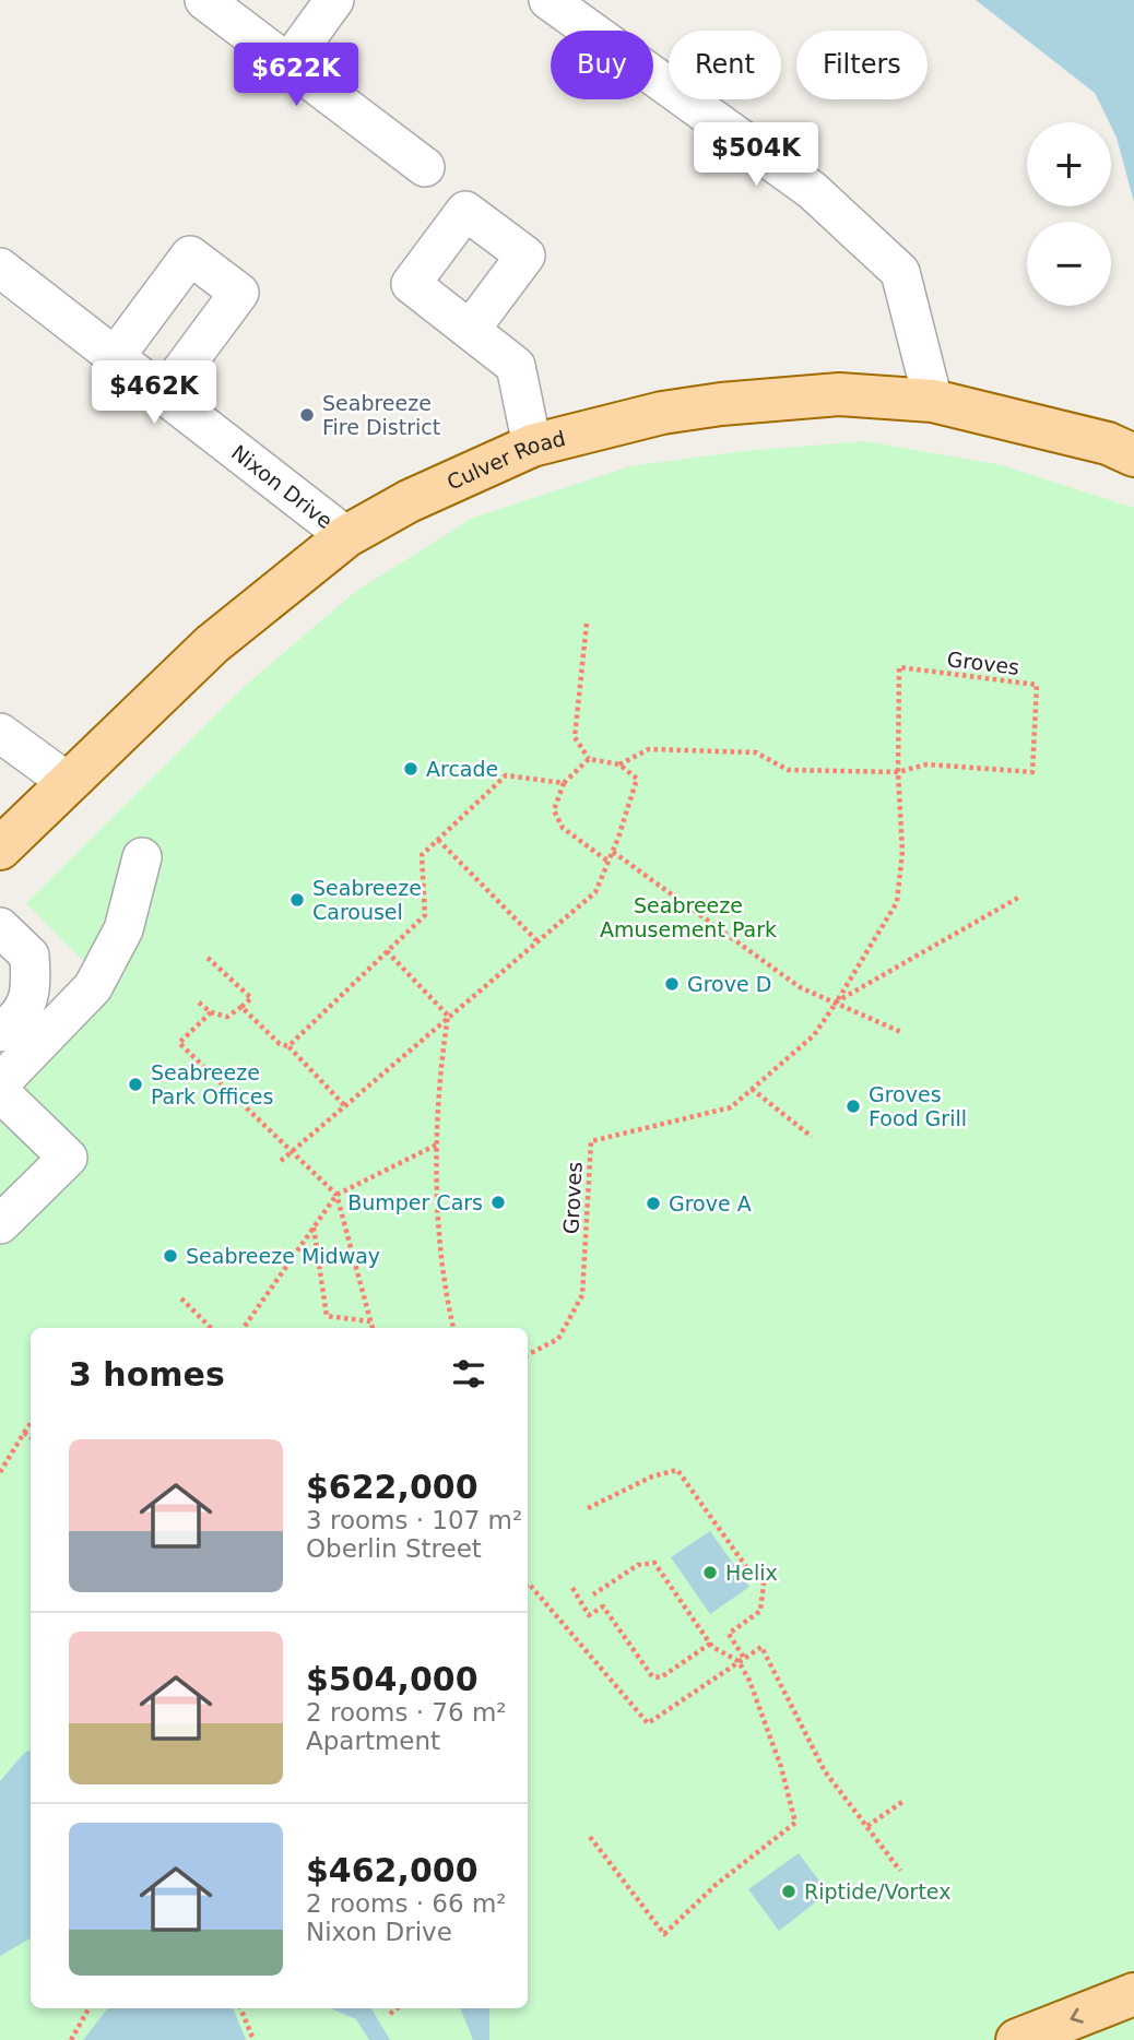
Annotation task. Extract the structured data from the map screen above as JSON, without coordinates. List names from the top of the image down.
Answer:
{
  "streets": {
    "main road": ["Culver Road"],
    "street": ["Nixon Drive"],
    "path": ["Groves"]
  },
  "crossings": [
    ["Culver Road", "Nixon Drive"]
  ],
  "parks": ["Seabreeze Amusement Park"],
  "places": [
    "Seabreeze Fire District",
    "Arcade",
    "Seabreeze Carousel",
    "Grove D",
    "Seabreeze Park Offices",
    "Groves Food Grill",
    "Bumper Cars",
    "Grove A",
    "Seabreeze Midway",
    "Helix",
    "Riptide/Vortex"
  ],
  "page": {
    "chip": ["Buy", "Rent", "Filters"],
    "price": ["$622K", "$504K", "$462K"],
    "map_buttons": ["+", "−"],
    "heading": "3 homes",
    "list": [
      {
        "name": "$622,000",
        "note": "3 rooms · 107 m² · Oberlin Street"
      },
      {
        "name": "$504,000",
        "note": "2 rooms · 76 m² · Apartment"
      },
      {
        "name": "$462,000",
        "note": "2 rooms · 66 m² · Nixon Drive"
      }
    ]
  }
}
